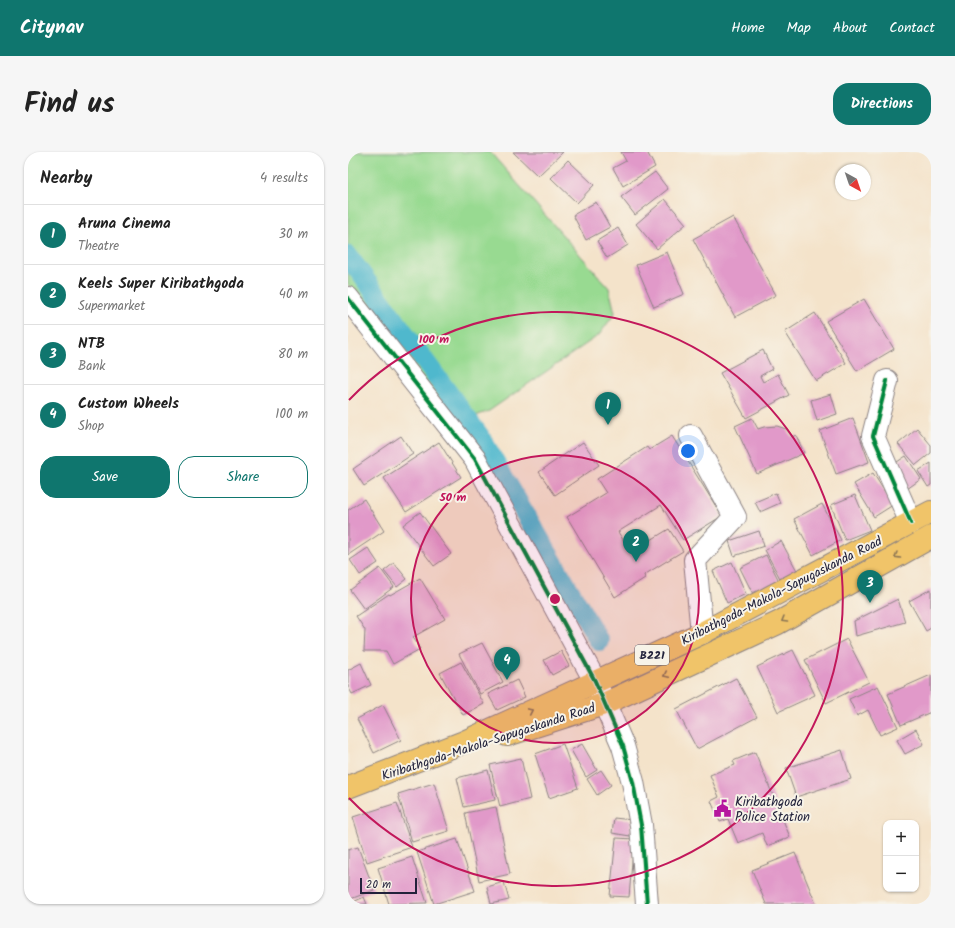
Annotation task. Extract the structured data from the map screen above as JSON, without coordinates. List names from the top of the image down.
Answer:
{
  "streets": {
    "main road": ["Kiribathgoda-Makola-Sapugaskanda Road", "B221"]
  },
  "places": {
    "public building": ["Kiribathgoda Police Station"]
  },
  "scale_bar": "20 m",
  "north": "bottom right",
  "page": {
    "header": "Citynav",
    "nav": [
      "Home",
      "Map",
      "About",
      "Contact"
    ],
    "title": "Find us",
    "buttons": [
      "Directions",
      ["Save", "Share"]
    ],
    "heading": ["Nearby", "4 results"],
    "list": [
      {
        "mark": "1",
        "name": "Aruna Cinema",
        "note": "Theatre",
        "value": "30 m"
      },
      {
        "mark": "2",
        "name": "Keels Super Kiribathgoda",
        "note": "Supermarket",
        "value": "40 m"
      },
      {
        "mark": "3",
        "name": "NTB",
        "note": "Bank",
        "value": "80 m"
      },
      {
        "mark": "4",
        "name": "Custom Wheels",
        "note": "Shop",
        "value": "100 m"
      }
    ],
    "pins": [
      "1",
      "2",
      "3",
      "4"
    ],
    "map_buttons": ["+", "−"],
    "scale": "20 m"
  },
  "rings": ["100 m", "50 m"]
}
